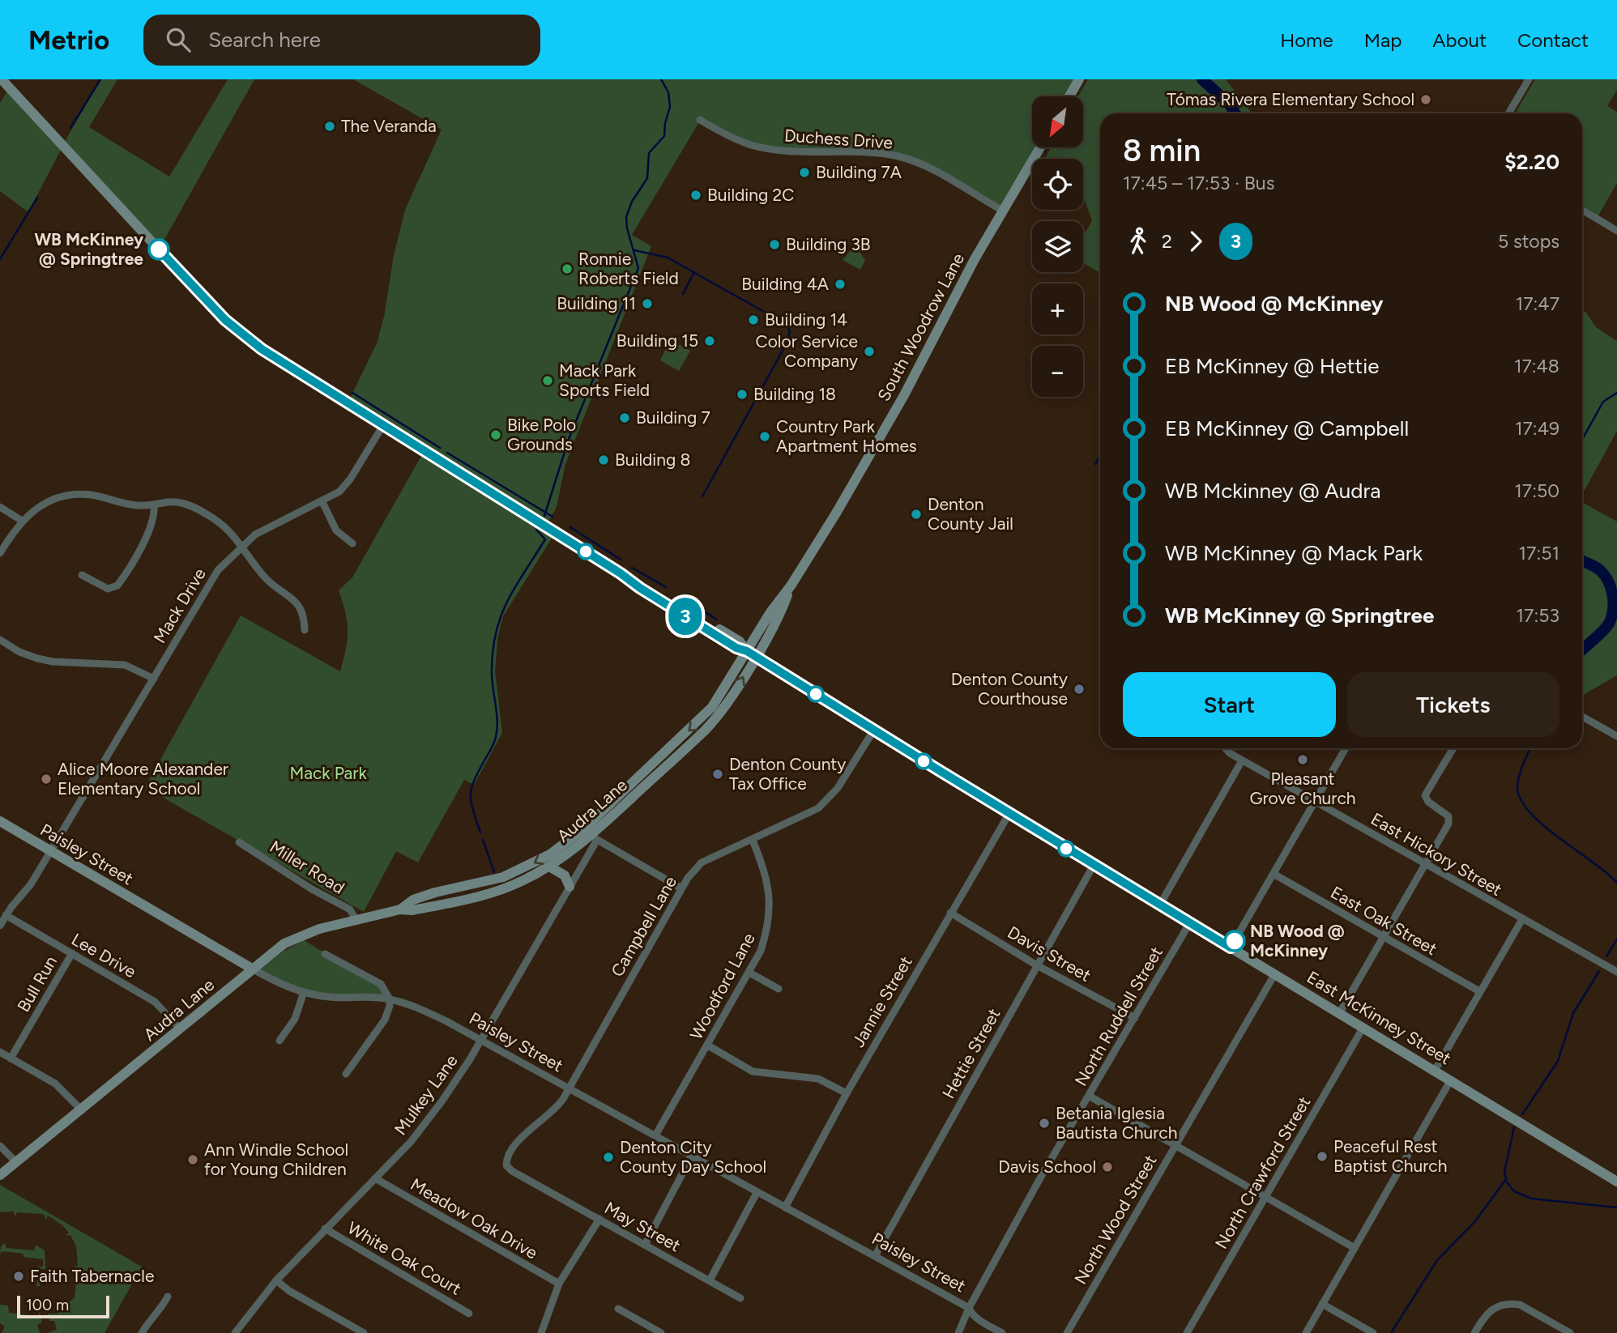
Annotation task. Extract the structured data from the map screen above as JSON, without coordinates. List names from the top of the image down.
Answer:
{
  "streets": {
    "main road": [
      "South Woodrow Lane",
      "Audra Lane",
      "Paisley Street",
      "East McKinney Street"
    ],
    "street": [
      "Duchess Drive",
      "Mack Drive",
      "East Hickory Street",
      "Miller Road",
      "East Oak Street",
      "Campbell Lane",
      "Davis Street",
      "Lee Drive",
      "Bull Run",
      "Woodford Lane",
      "Jannie Street",
      "North Ruddell Street",
      "Hettie Street",
      "Mulkey Lane",
      "North Crawford Street",
      "Meadow Oak Drive",
      "North Wood Street",
      "May Street",
      "White Oak Court"
    ]
  },
  "crossings": [
    ["Duchess Drive", "South Woodrow Lane"],
    ["South Woodrow Lane", "Audra Lane"],
    ["Mack Drive", "Paisley Street"],
    ["Mack Drive", "Lee Drive"],
    ["Mack Drive", "East McKinney Street"],
    ["Audra Lane", "Paisley Street"],
    ["Audra Lane", "Miller Road"],
    ["Audra Lane", "Lee Drive"],
    ["Audra Lane", "East McKinney Street"],
    ["Audra Lane", "Mulkey Lane"],
    ["Paisley Street", "Campbell Lane"],
    ["Paisley Street", "Woodford Lane"],
    ["Paisley Street", "Jannie Street"],
    ["Paisley Street", "North Ruddell Street"],
    ["Paisley Street", "Hettie Street"],
    ["Paisley Street", "Mulkey Lane"],
    ["Campbell Lane", "Woodford Lane"],
    ["Campbell Lane", "East McKinney Street"],
    ["Campbell Lane", "May Street"],
    ["Davis Street", "Jannie Street"],
    ["Davis Street", "North Ruddell Street"],
    ["Davis Street", "Hettie Street"],
    ["Lee Drive", "Bull Run"],
    ["Jannie Street", "East McKinney Street"],
    ["North Ruddell Street", "East McKinney Street"],
    ["East McKinney Street", "Hettie Street"],
    ["East McKinney Street", "North Crawford Street"],
    ["East McKinney Street", "North Wood Street"],
    ["Mulkey Lane", "Meadow Oak Drive"],
    ["Mulkey Lane", "White Oak Court"]
  ],
  "parks": ["Mack Park"],
  "places": [
    "Tómas Rivera Elementary School",
    "The Veranda",
    "Building 7A",
    "Building 2C",
    "Building 3B",
    "WB McKinney @ Springtree",
    "Ronnie Roberts Field",
    "Building 4A",
    "Building 11",
    "Building 14",
    "Building 15",
    "Color Service Company",
    "Mack Park Sports Field",
    "Building 18",
    "Building 7",
    "Bike Polo Grounds",
    "Country Park Apartment Homes",
    "Building 8",
    "Denton County Jail",
    "Denton County Courthouse",
    "Pleasant Grove Church",
    "Denton County Tax Office",
    "Alice Moore Alexander Elementary School",
    "NB Wood @ McKinney",
    "Betania Iglesia Bautista Church",
    "Peaceful Rest Baptist Church",
    "Denton City County Day School",
    "Ann Windle School for Young Children",
    "Davis School",
    "Faith Tabernacle"
  ],
  "lines": ["bus line 3"],
  "scale_bar": "100 m",
  "north": "bottom left",
  "page": {
    "header": "Metrio",
    "search": "Search here",
    "nav": [
      "Home",
      "Map",
      "About",
      "Contact"
    ],
    "on_map": "3",
    "map_buttons": ["+", "−"],
    "heading": ["8 min", "17:45 – 17:53 · Bus", "$2.20"],
    "legs": ["2", "3", "5 stops"],
    "list": [
      {
        "name": "NB Wood @ McKinney",
        "value": "17:47"
      },
      {
        "name": "EB McKinney @ Hettie",
        "value": "17:48"
      },
      {
        "name": "EB McKinney @ Campbell",
        "value": "17:49"
      },
      {
        "name": "WB Mckinney @ Audra",
        "value": "17:50"
      },
      {
        "name": "WB McKinney @ Mack Park",
        "value": "17:51"
      },
      {
        "name": "WB McKinney @ Springtree",
        "value": "17:53"
      }
    ],
    "buttons": ["Start", "Tickets"],
    "scale": "100 m"
  }
}
